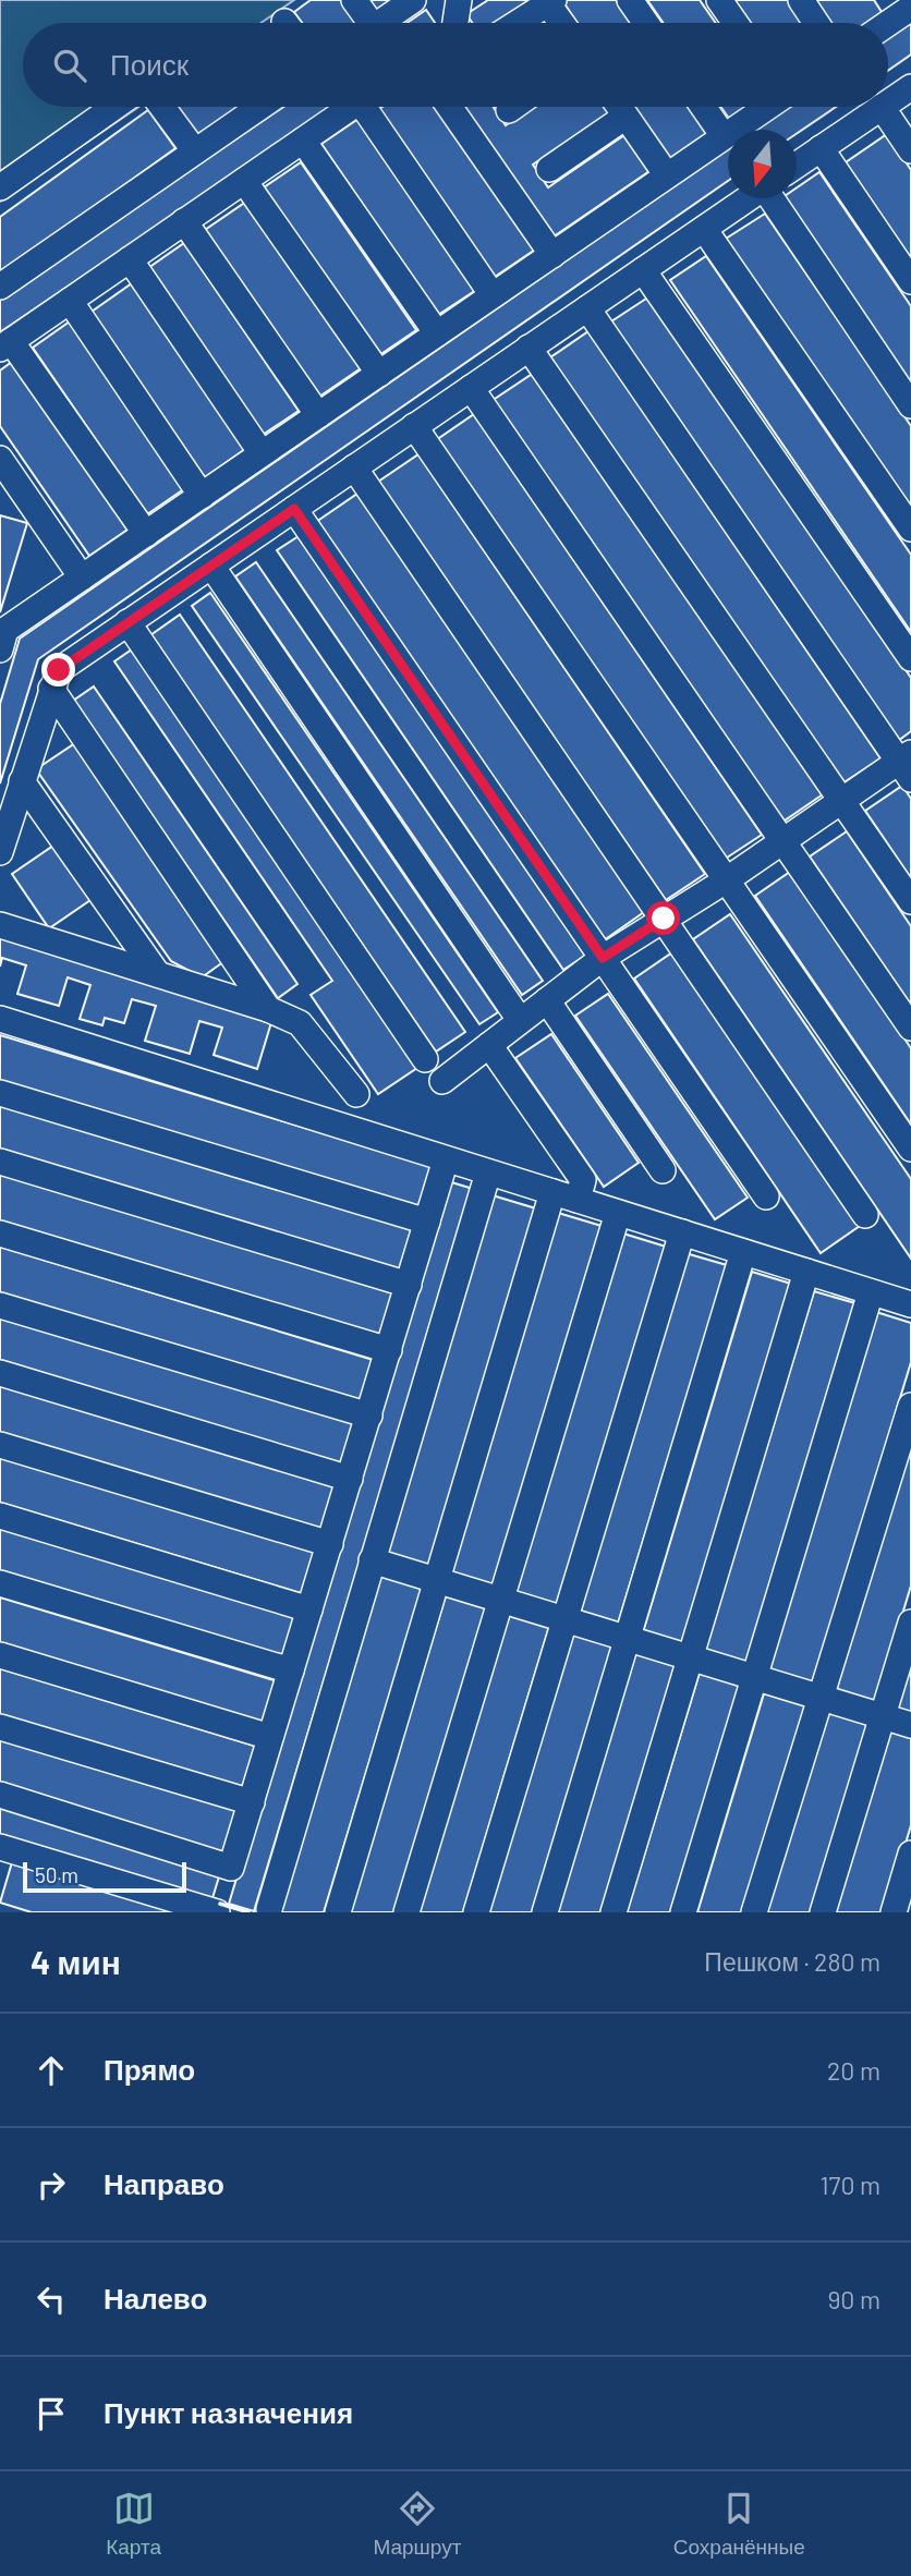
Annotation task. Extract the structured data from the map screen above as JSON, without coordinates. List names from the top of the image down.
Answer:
{
  "scale_bar": "50 m",
  "north": "bottom",
  "page": {
    "search": "Поиск",
    "scale": "50 m",
    "heading": ["4 мин", "Пешком · 280 m"],
    "list": [
      ["Прямо", "20 m"],
      ["Направо", "170 m"],
      ["Налево", "90 m"],
      "Пункт назначения"
    ],
    "nav": ["Карта", "Маршрут", "Сохранённые"]
  }
}
